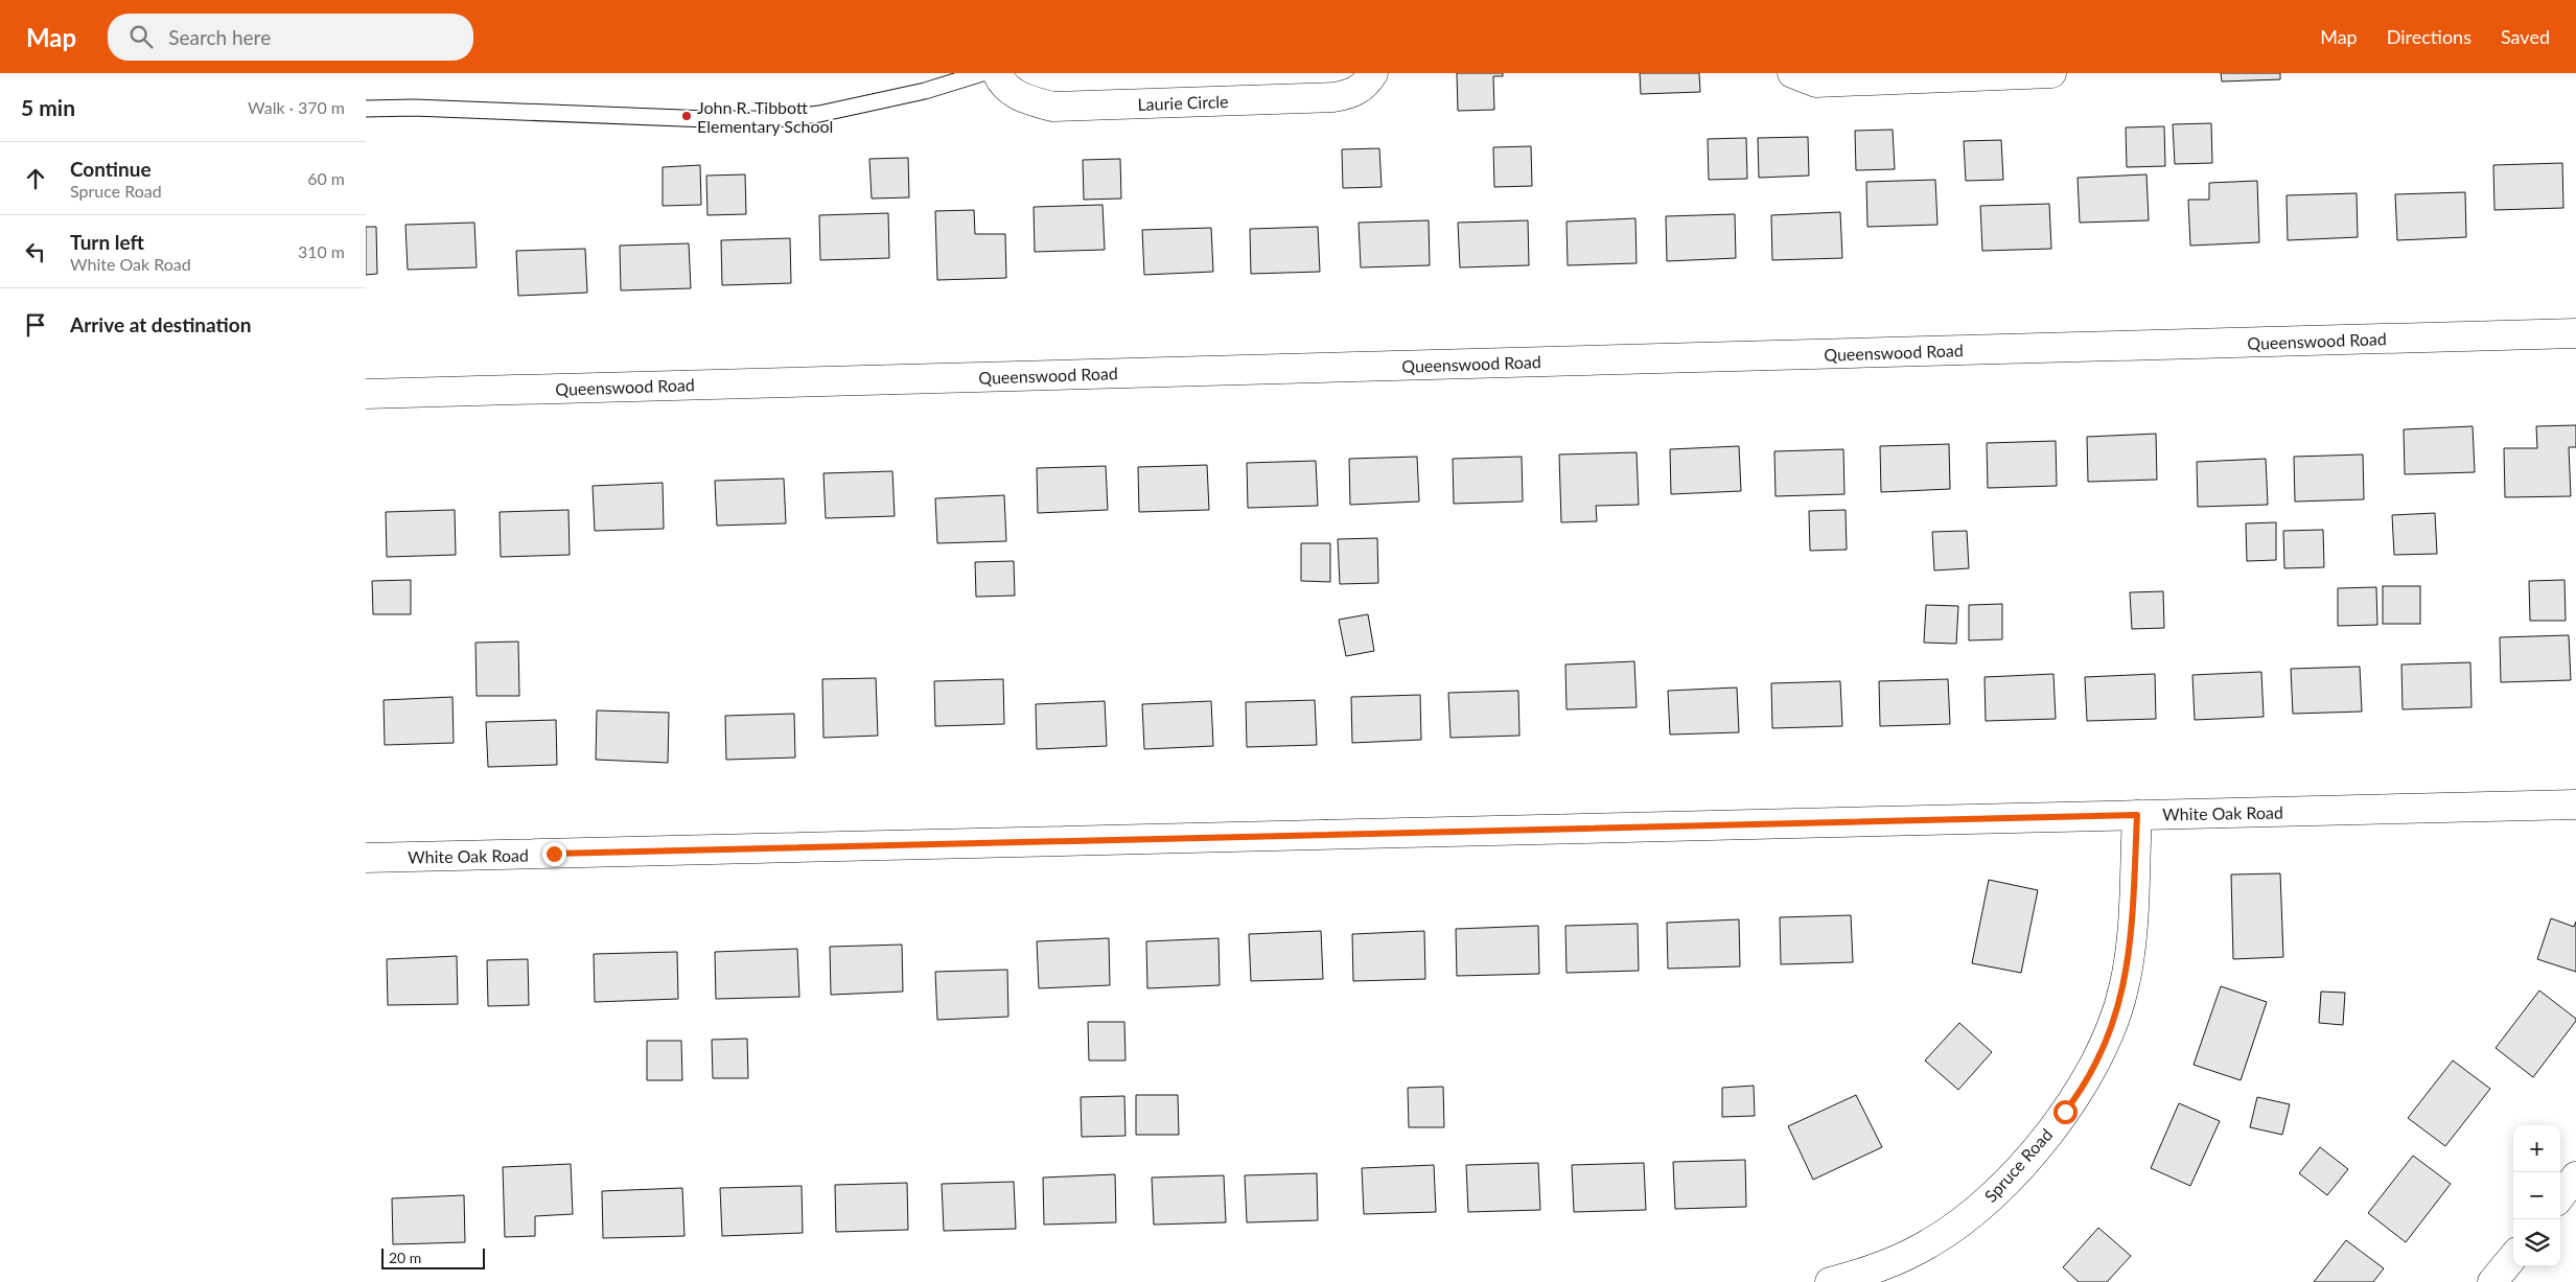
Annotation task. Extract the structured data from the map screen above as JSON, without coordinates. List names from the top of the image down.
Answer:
{
  "streets": {
    "street": [
      "Laurie Circle",
      "Queenswood Road",
      "White Oak Road",
      "Spruce Road"
    ]
  },
  "crossings": [
    ["White Oak Road", "Spruce Road"]
  ],
  "places": ["John R. Tibbott Elementary School"],
  "scale_bar": "20 m",
  "page": {
    "header": "Map",
    "search": "Search here",
    "nav": ["Map", "Directions", "Saved"],
    "heading": ["5 min", "Walk · 370 m"],
    "list": [
      ["Continue", "Spruce Road", "60 m"],
      ["Turn left", "White Oak Road", "310 m"],
      "Arrive at destination"
    ],
    "map_buttons": ["+", "−"],
    "scale": "20 m"
  }
}
